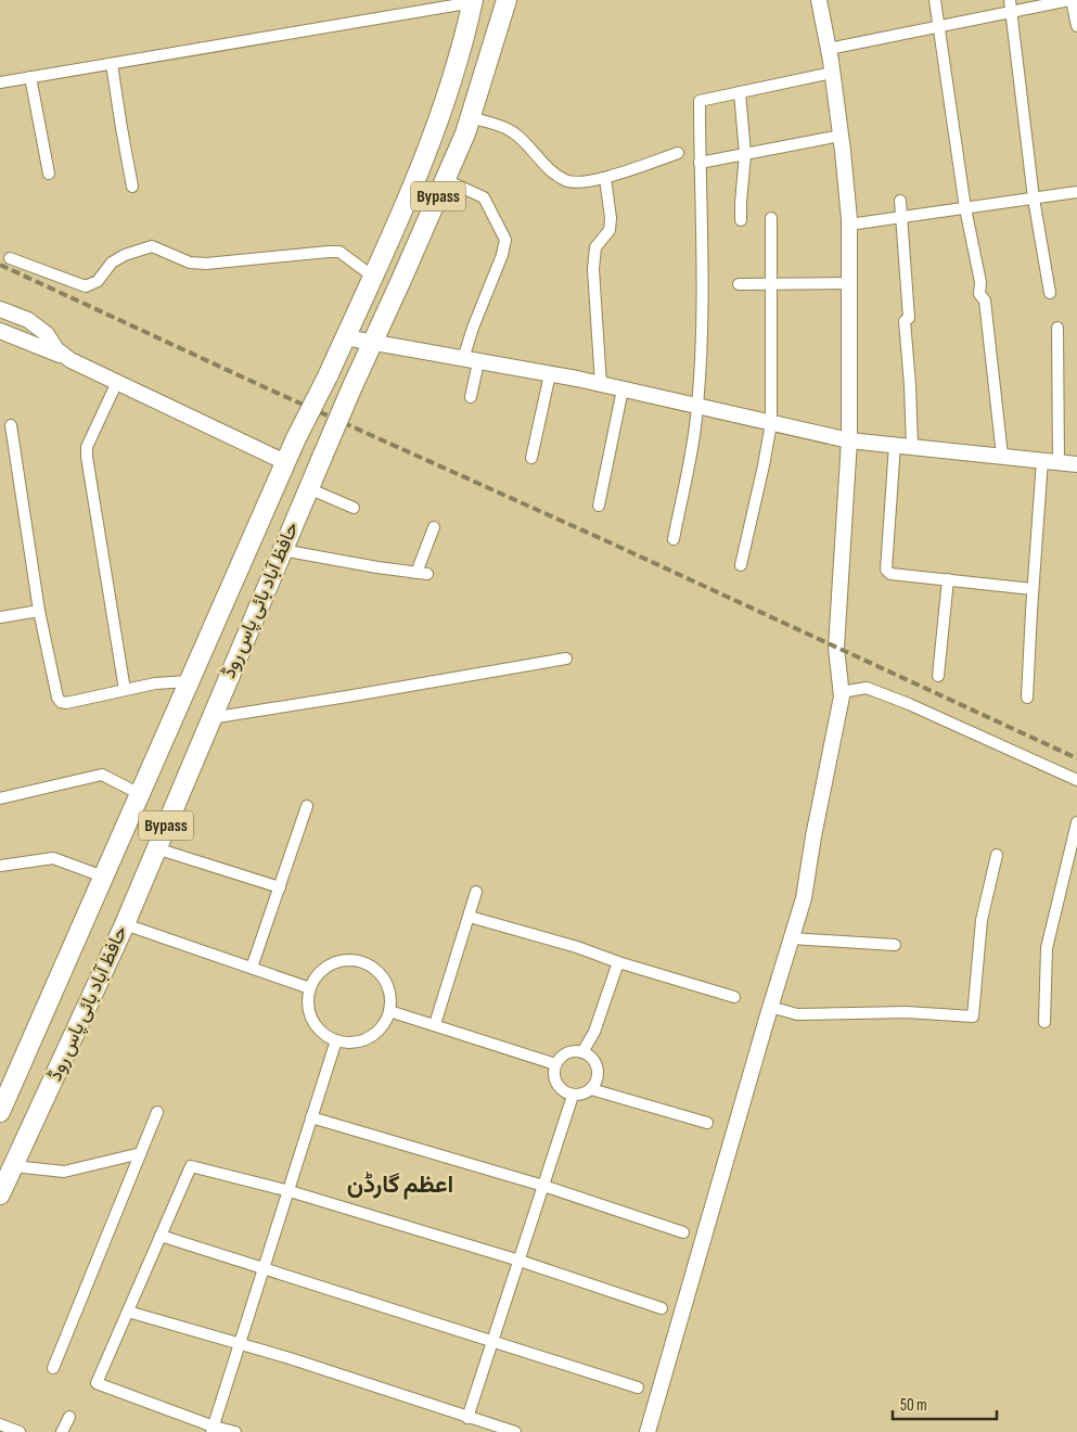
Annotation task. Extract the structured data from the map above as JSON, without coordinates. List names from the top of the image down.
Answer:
{
  "streets": {
    "highway": ["Bypass", "حافظ آباد بائی پاس روڈ"]
  },
  "districts": ["اعظم گارڈن"],
  "scale_bar": "50 m"
}
